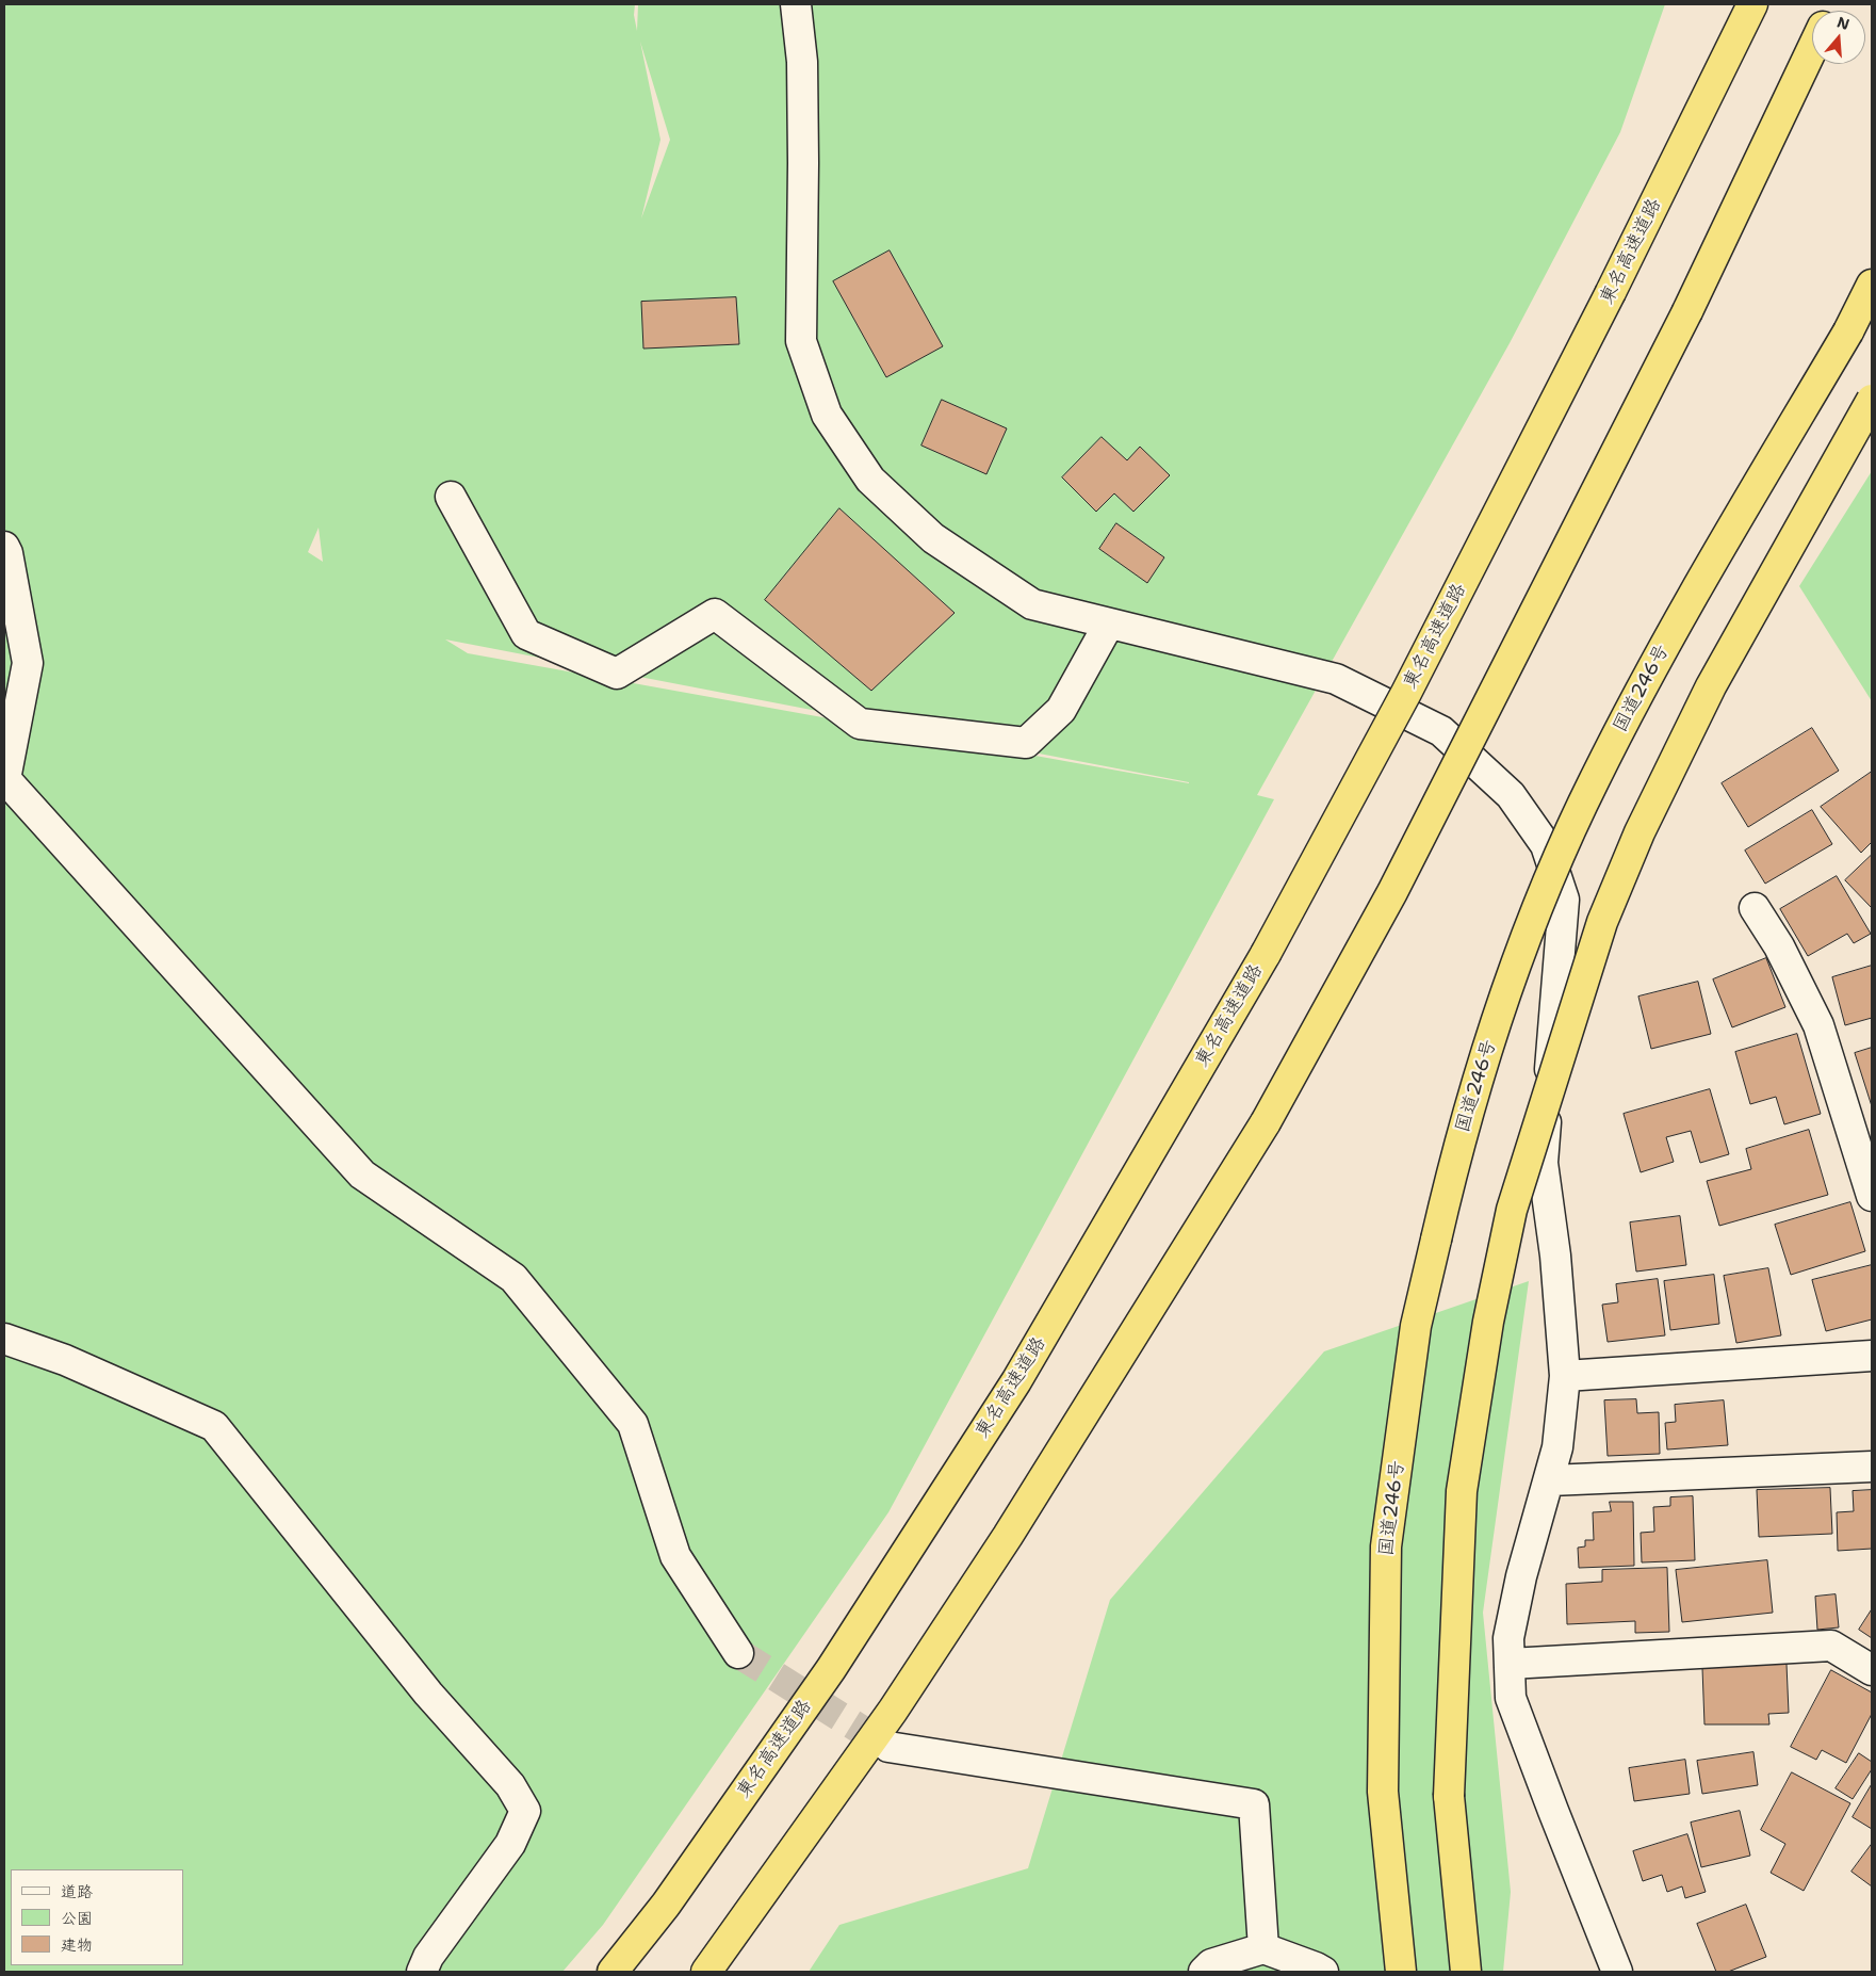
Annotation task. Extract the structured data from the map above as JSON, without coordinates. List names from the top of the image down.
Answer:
{
  "streets": {
    "highway": ["東名高速道路", "国道246号"]
  },
  "legend": ["道路", "公園", "建物"],
  "north": "top"
}
